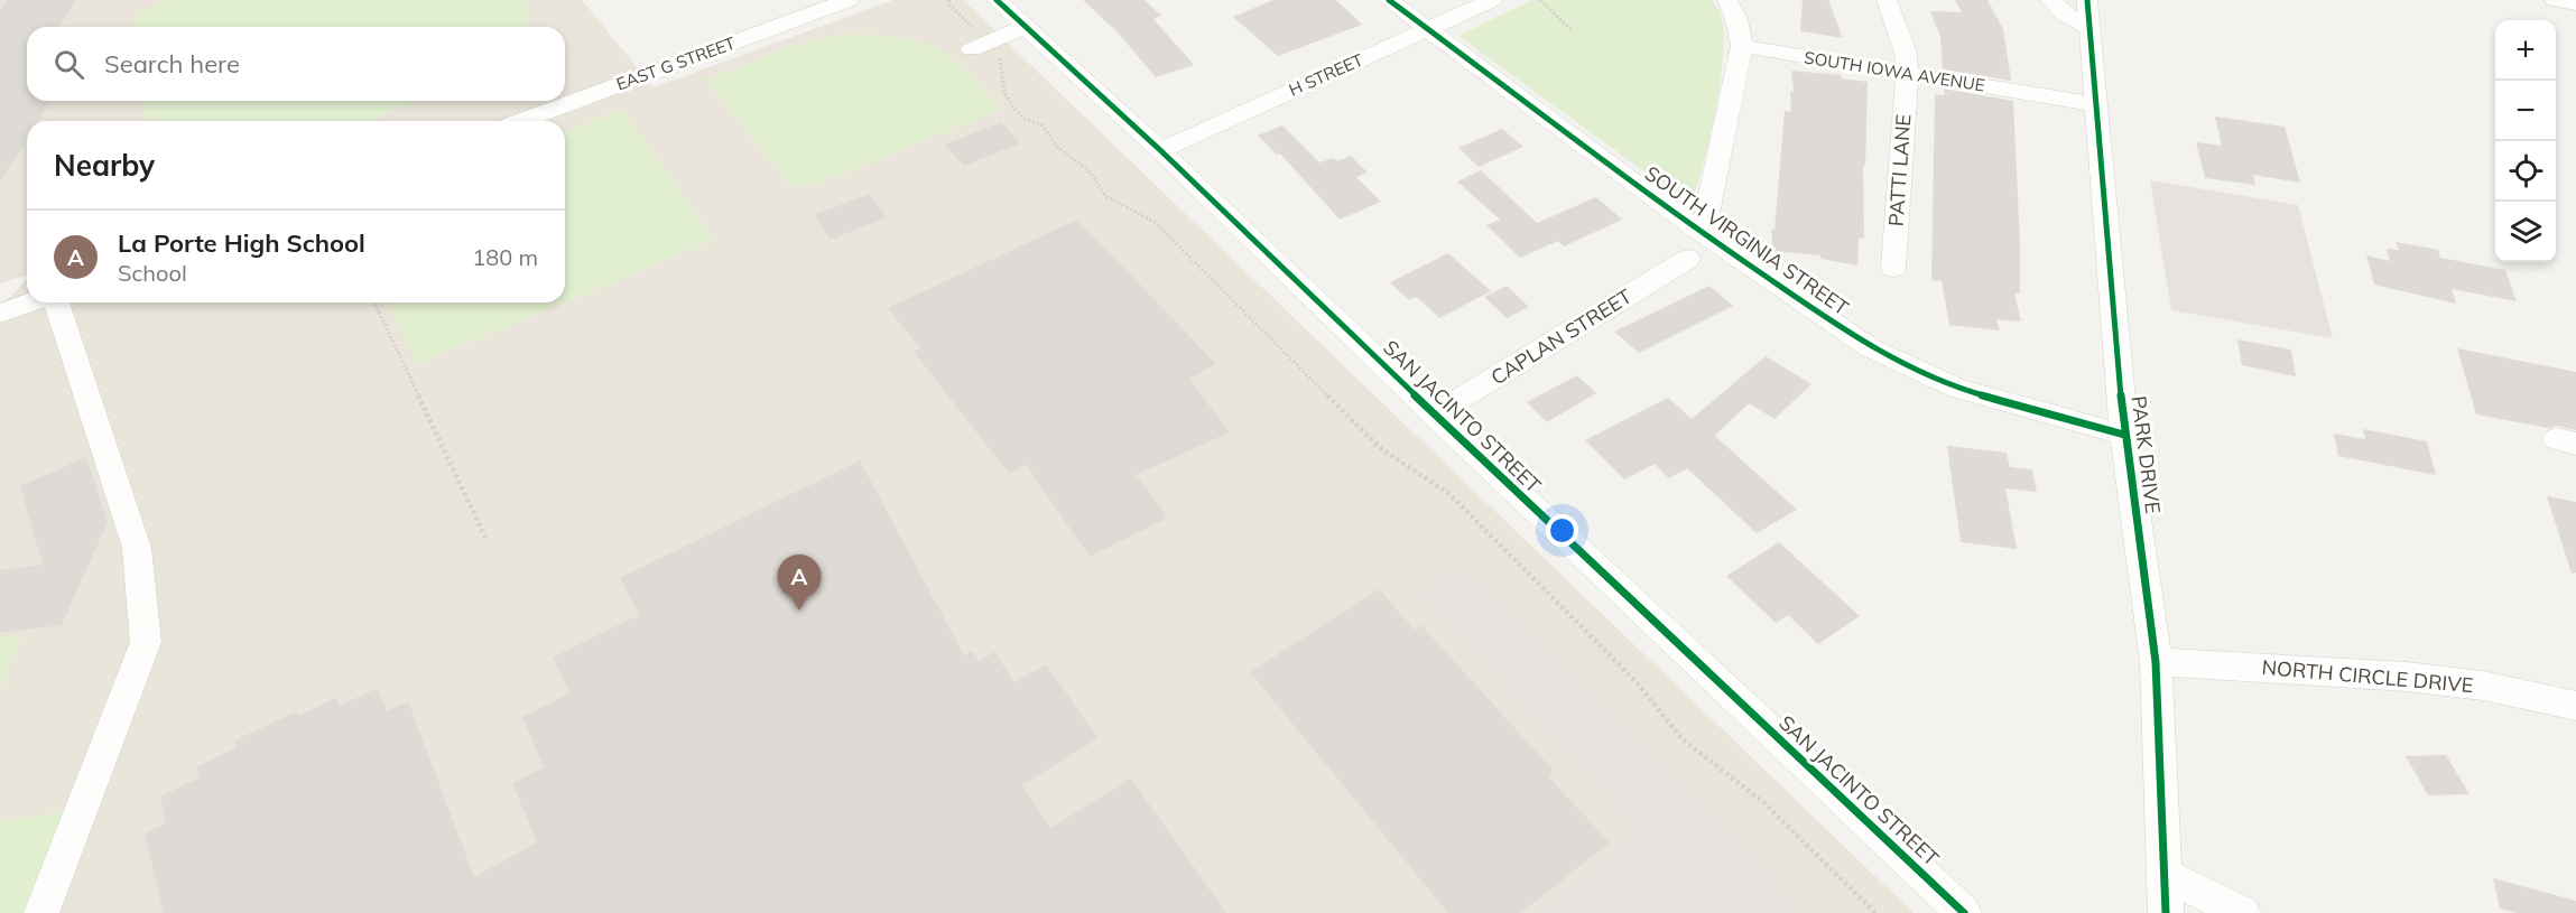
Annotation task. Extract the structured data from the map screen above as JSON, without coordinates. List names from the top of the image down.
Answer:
{
  "streets": {
    "street": [
      "EAST G STREET",
      "SOUTH IOWA AVENUE",
      "H STREET",
      "PATTI LANE",
      "SOUTH VIRGINIA STREET",
      "CAPLAN STREET",
      "SAN JACINTO STREET",
      "PARK DRIVE",
      "NORTH CIRCLE DRIVE"
    ]
  },
  "crossings": [
    ["SOUTH IOWA AVENUE", "PATTI LANE"],
    ["SOUTH IOWA AVENUE", "PARK DRIVE"],
    ["H STREET", "SOUTH VIRGINIA STREET"],
    ["H STREET", "SAN JACINTO STREET"],
    ["SOUTH VIRGINIA STREET", "PARK DRIVE"],
    ["CAPLAN STREET", "SAN JACINTO STREET"],
    ["PARK DRIVE", "NORTH CIRCLE DRIVE"]
  ],
  "page": {
    "map_buttons": ["+", "−"],
    "search": "Search here",
    "heading": "Nearby",
    "list": [
      {
        "mark": "A",
        "name": "La Porte High School",
        "note": "School",
        "value": "180 m"
      }
    ],
    "pins": "A"
  }
}
